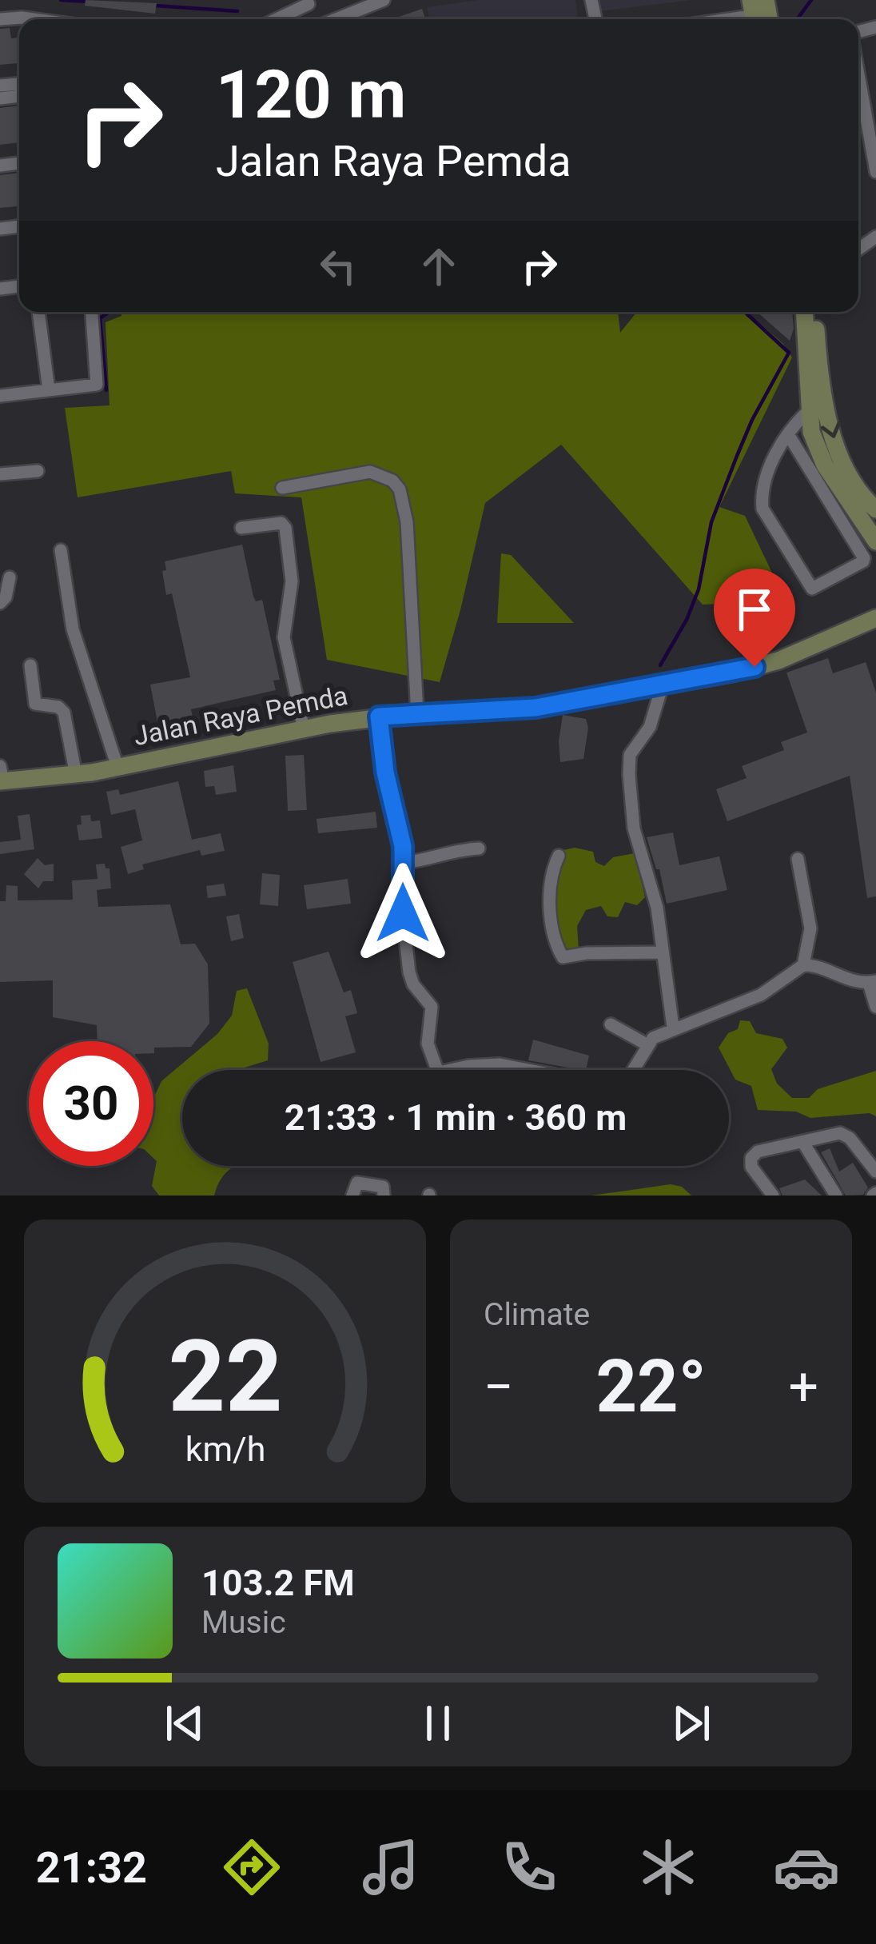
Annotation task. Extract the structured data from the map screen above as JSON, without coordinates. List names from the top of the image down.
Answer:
{
  "streets": {
    "main road": ["Jalan Raya Pemda"]
  },
  "page": {
    "turn": ["120 m", "Jalan Raya Pemda"],
    "limit": "30",
    "trip": "21:33 · 1 min · 360 m",
    "tile": "Climate",
    "heat": ["−", "22°", "+"],
    "song": ["103.2 FM", "Music"],
    "tabs": "21:32",
    "gauge": ["22", "km/h"]
  }
}
